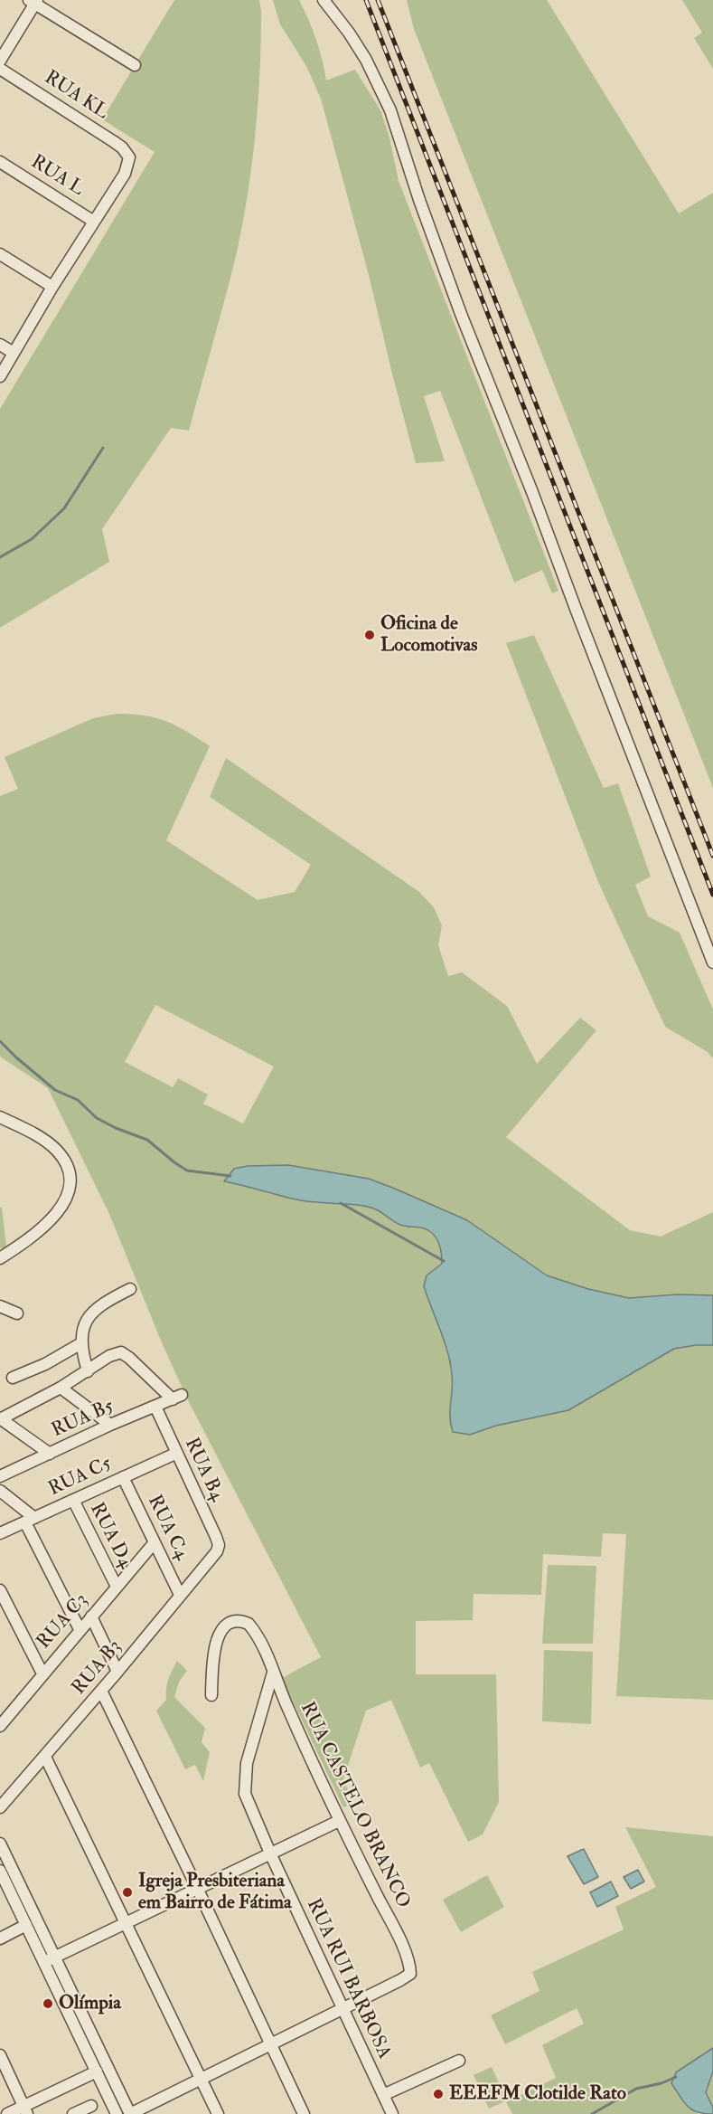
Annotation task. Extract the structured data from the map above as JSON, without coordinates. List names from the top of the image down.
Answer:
{
  "streets": {
    "street": [
      "RUA KL",
      "RUA L",
      "RUA B5",
      "RUA B4",
      "RUA C5",
      "RUA C4",
      "RUA D4",
      "RUA C3",
      "RUA B3",
      "RUA CASTELO BRANCO",
      "RUA RUI BARBOSA"
    ]
  },
  "crossings": [
    ["RUA KL", "RUA L"],
    ["RUA B5", "RUA B4"],
    ["RUA B4", "RUA C5"],
    ["RUA B4", "RUA B3"],
    ["RUA C5", "RUA C4"],
    ["RUA C5", "RUA D4"],
    ["RUA C4", "RUA C3"],
    ["RUA C4", "RUA B3"],
    ["RUA D4", "RUA C3"],
    ["RUA CASTELO BRANCO", "RUA RUI BARBOSA"]
  ],
  "places": [
    "Oficina de Locomotivas",
    "Igreja Presbiteriana em Bairro de Fátima",
    "Olímpia",
    "EEEFM Clotilde Rato"
  ]
}
